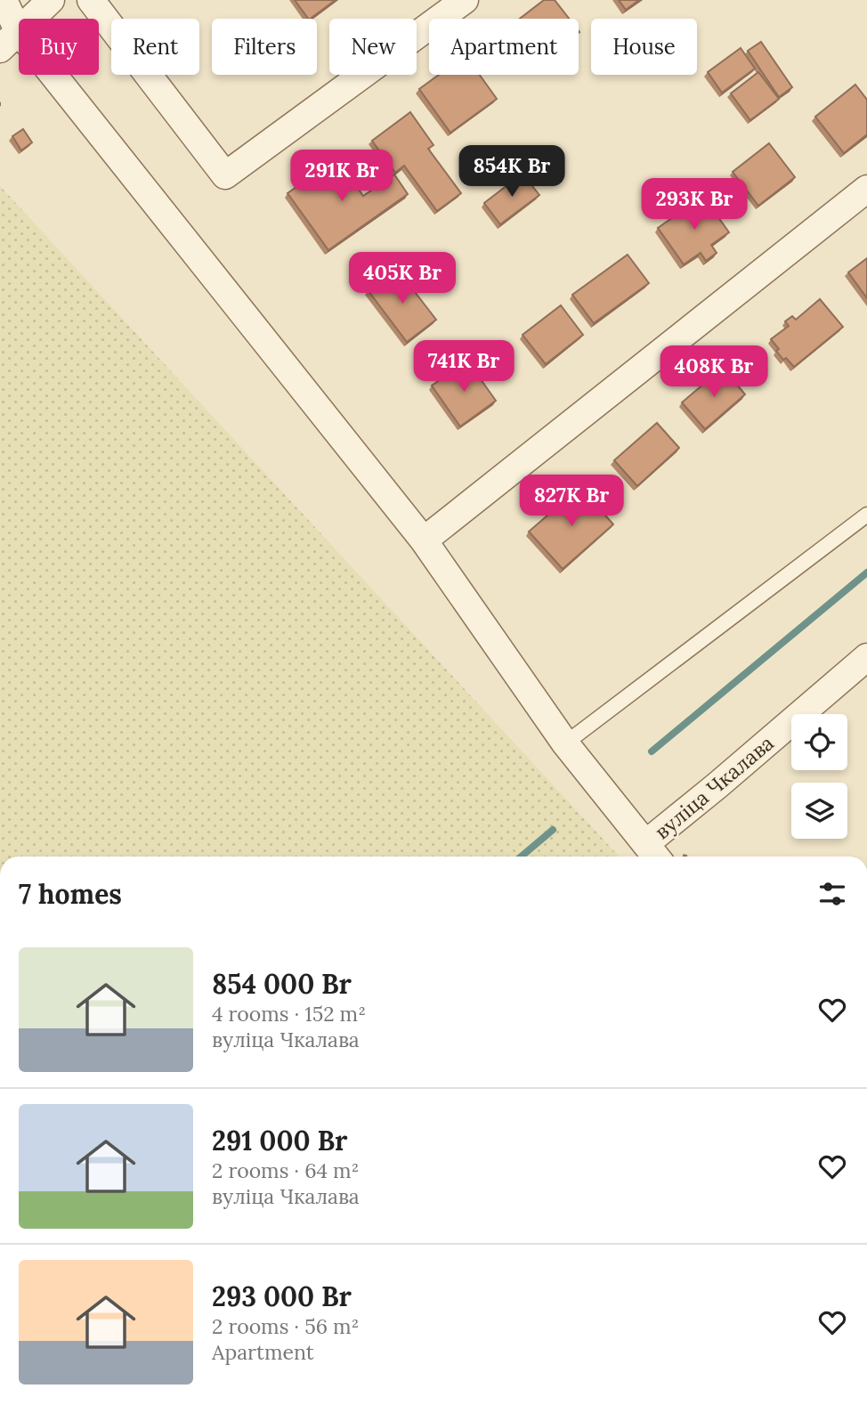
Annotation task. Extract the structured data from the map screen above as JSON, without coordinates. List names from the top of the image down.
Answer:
{
  "streets": {
    "street": ["вуліца Чкалава"]
  },
  "page": {
    "chip": [
      "Buy",
      "Rent",
      "Filters",
      "New",
      "Apartment",
      "House"
    ],
    "price": [
      "854K Br",
      "291K Br",
      "293K Br",
      "405K Br",
      "741K Br",
      "408K Br",
      "827K Br"
    ],
    "heading": "7 homes",
    "list": [
      {
        "name": "854 000 Br",
        "note": "4 rooms · 152 m² · вуліца Чкалава"
      },
      {
        "name": "291 000 Br",
        "note": "2 rooms · 64 m² · вуліца Чкалава"
      },
      {
        "name": "293 000 Br",
        "note": "2 rooms · 56 m² · Apartment"
      }
    ]
  }
}
